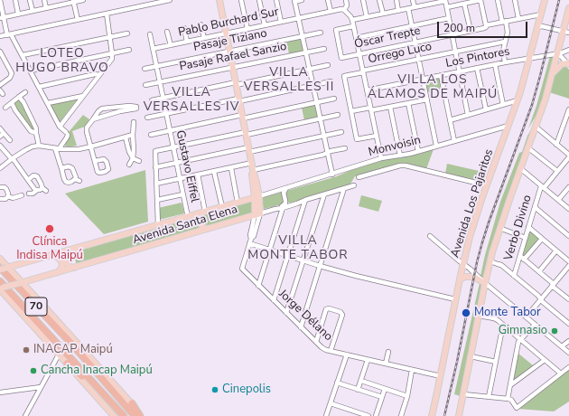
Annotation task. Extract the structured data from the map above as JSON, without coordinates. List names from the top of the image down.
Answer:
{
  "streets": {
    "highway": ["70"],
    "main road": ["Avenida Los Pajaritos", "Avenida Santa Elena"],
    "street": [
      "Pablo Burchard Sur",
      "Óscar Trepte",
      "Pasaje Tiziano",
      "Orrego Luco",
      "Pasaje Rafael Sanzio",
      "Los Pintores",
      "Monvoisin",
      "Gustavo Eiffel",
      "Verbo Divino",
      "Jorge Délano"
    ]
  },
  "crossings": [
    ["Pablo Burchard Sur", "Gustavo Eiffel"],
    ["Óscar Trepte", "Avenida Los Pajaritos"],
    ["Pasaje Tiziano", "Gustavo Eiffel"],
    ["Pasaje Rafael Sanzio", "Gustavo Eiffel"],
    ["Los Pintores", "Avenida Los Pajaritos"],
    ["Monvoisin", "Avenida Los Pajaritos"],
    ["Monvoisin", "Avenida Santa Elena"],
    ["Gustavo Eiffel", "Avenida Santa Elena"],
    ["Avenida Los Pajaritos", "Jorge Délano"],
    ["Avenida Santa Elena", "70"]
  ],
  "districts": [
    "LOTEO HUGO BRAVO",
    "VILLA VERSALLES II",
    "VILLA LOS ÁLAMOS DE MAIPÚ",
    "VILLA VERSALLES IV",
    "VILLA MONTE TABOR"
  ],
  "places": [
    "Clínica Indisa Maipú",
    "Monte Tabor",
    "Gimnasio",
    "INACAP Maipú",
    "Cancha Inacap Maipú",
    "Cinepolis"
  ],
  "scale_bar": "200 m"
}
